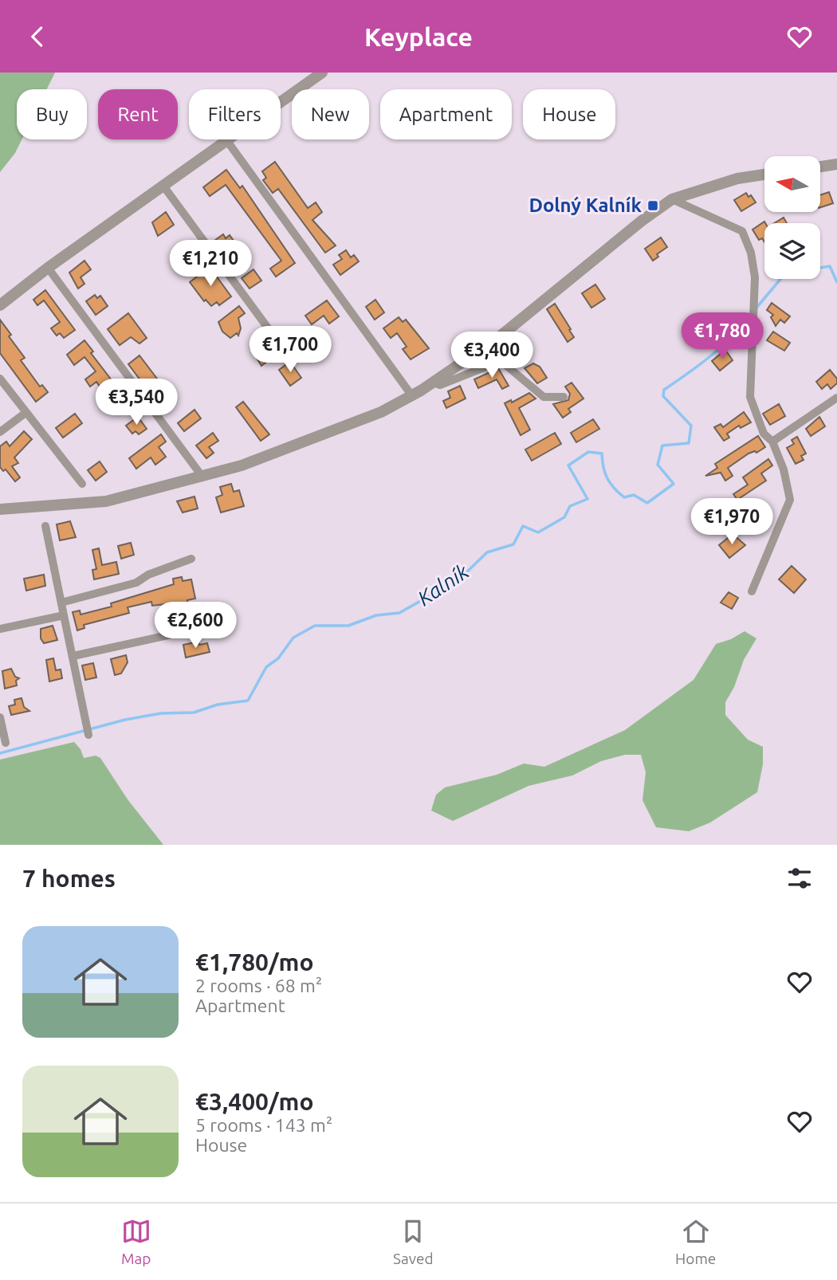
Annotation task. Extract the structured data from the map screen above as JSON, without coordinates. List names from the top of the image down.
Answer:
{
  "water": ["Kalník"],
  "places": {
    "transit": ["Dolný Kalník"]
  },
  "north": "left",
  "page": {
    "header": "Keyplace",
    "chip": [
      "Buy",
      "Rent",
      "Filters",
      "New",
      "Apartment",
      "House"
    ],
    "price": [
      "€1,210",
      "€1,780",
      "€1,700",
      "€3,400",
      "€3,540",
      "€1,970",
      "€2,600"
    ],
    "heading": "7 homes",
    "list": [
      {
        "name": "€1,780/mo",
        "note": "2 rooms · 68 m² · Apartment"
      },
      {
        "name": "€3,400/mo",
        "note": "5 rooms · 143 m² · House"
      }
    ],
    "tabs": ["Map", "Saved", "Home"]
  }
}
